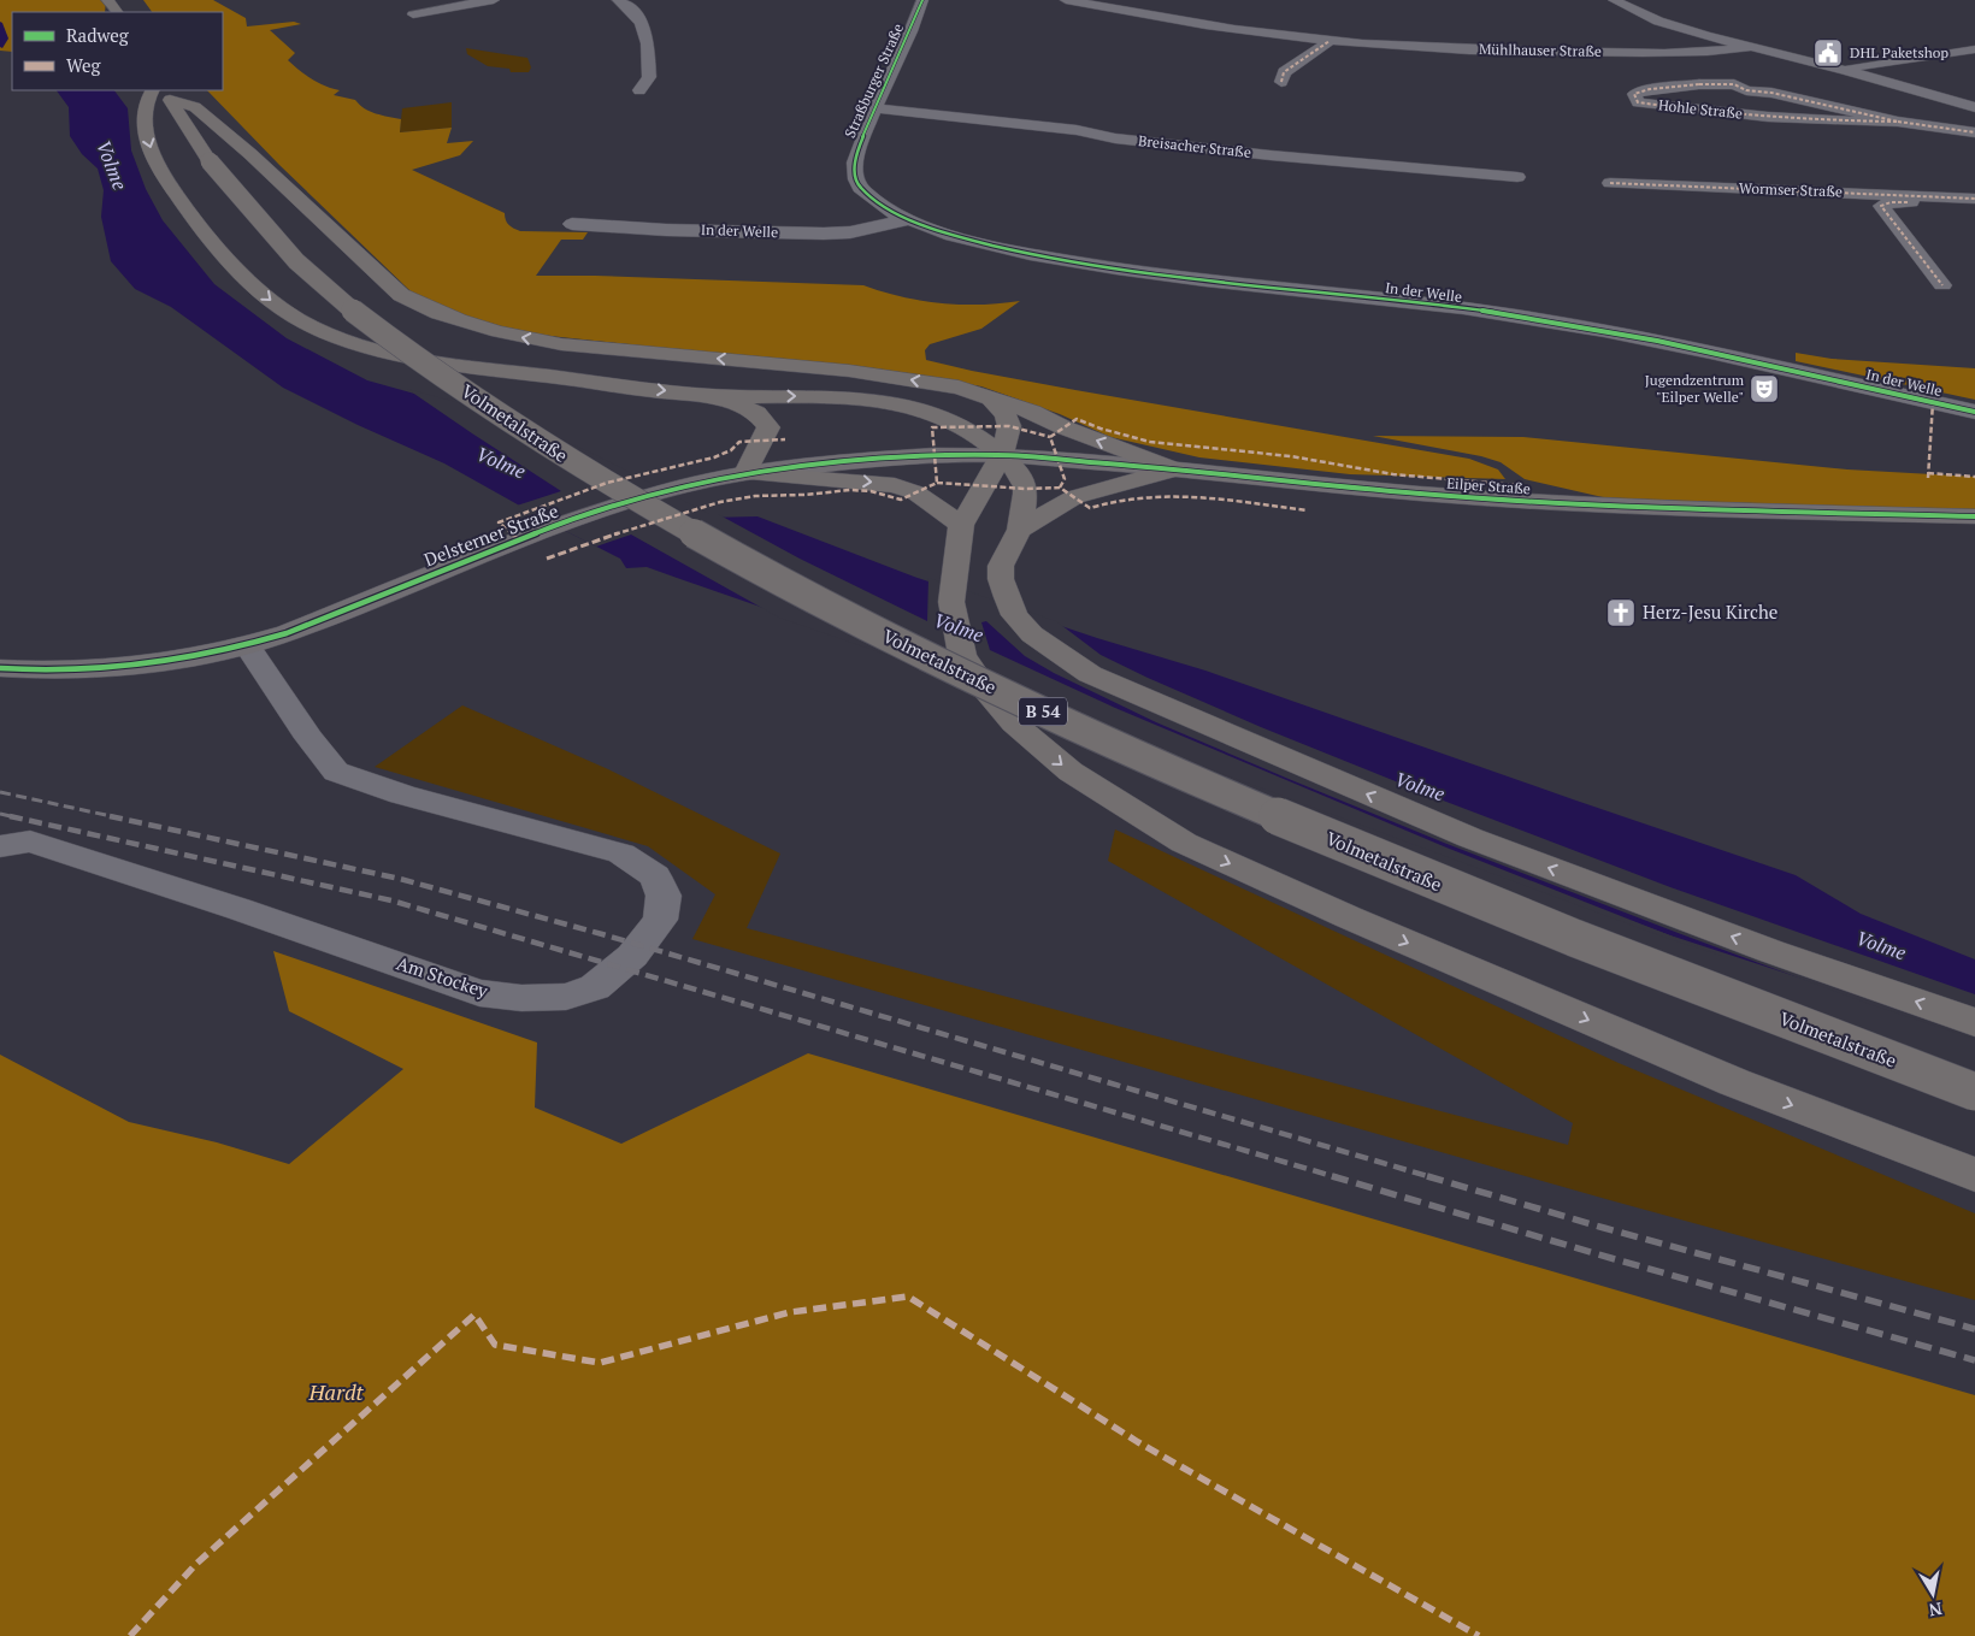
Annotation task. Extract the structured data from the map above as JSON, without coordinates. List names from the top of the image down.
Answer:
{
  "streets": {
    "main road": ["Volmetalstraße", "B 54"],
    "street": [
      "Mühlhauser Straße",
      "Straßburger Straße",
      "Hohle Straße",
      "Breisacher Straße",
      "Wormser Straße",
      "In der Welle",
      "Eilper Straße",
      "Delsterner Straße",
      "Am Stockey"
    ]
  },
  "crossings": [
    ["Straßburger Straße", "Breisacher Straße"],
    ["Straßburger Straße", "In der Welle"],
    ["Eilper Straße", "Delsterner Straße"],
    ["Delsterner Straße", "Am Stockey"]
  ],
  "water": ["Volme"],
  "parks": ["Hardt"],
  "places": {
    "public building": ["DHL Paketshop"],
    "theatre": ["Jugendzentrum \"Eilper Welle\""],
    "church": ["Herz-Jesu Kirche"]
  },
  "legend": ["Radweg", "Weg"],
  "north": "bottom"
}
